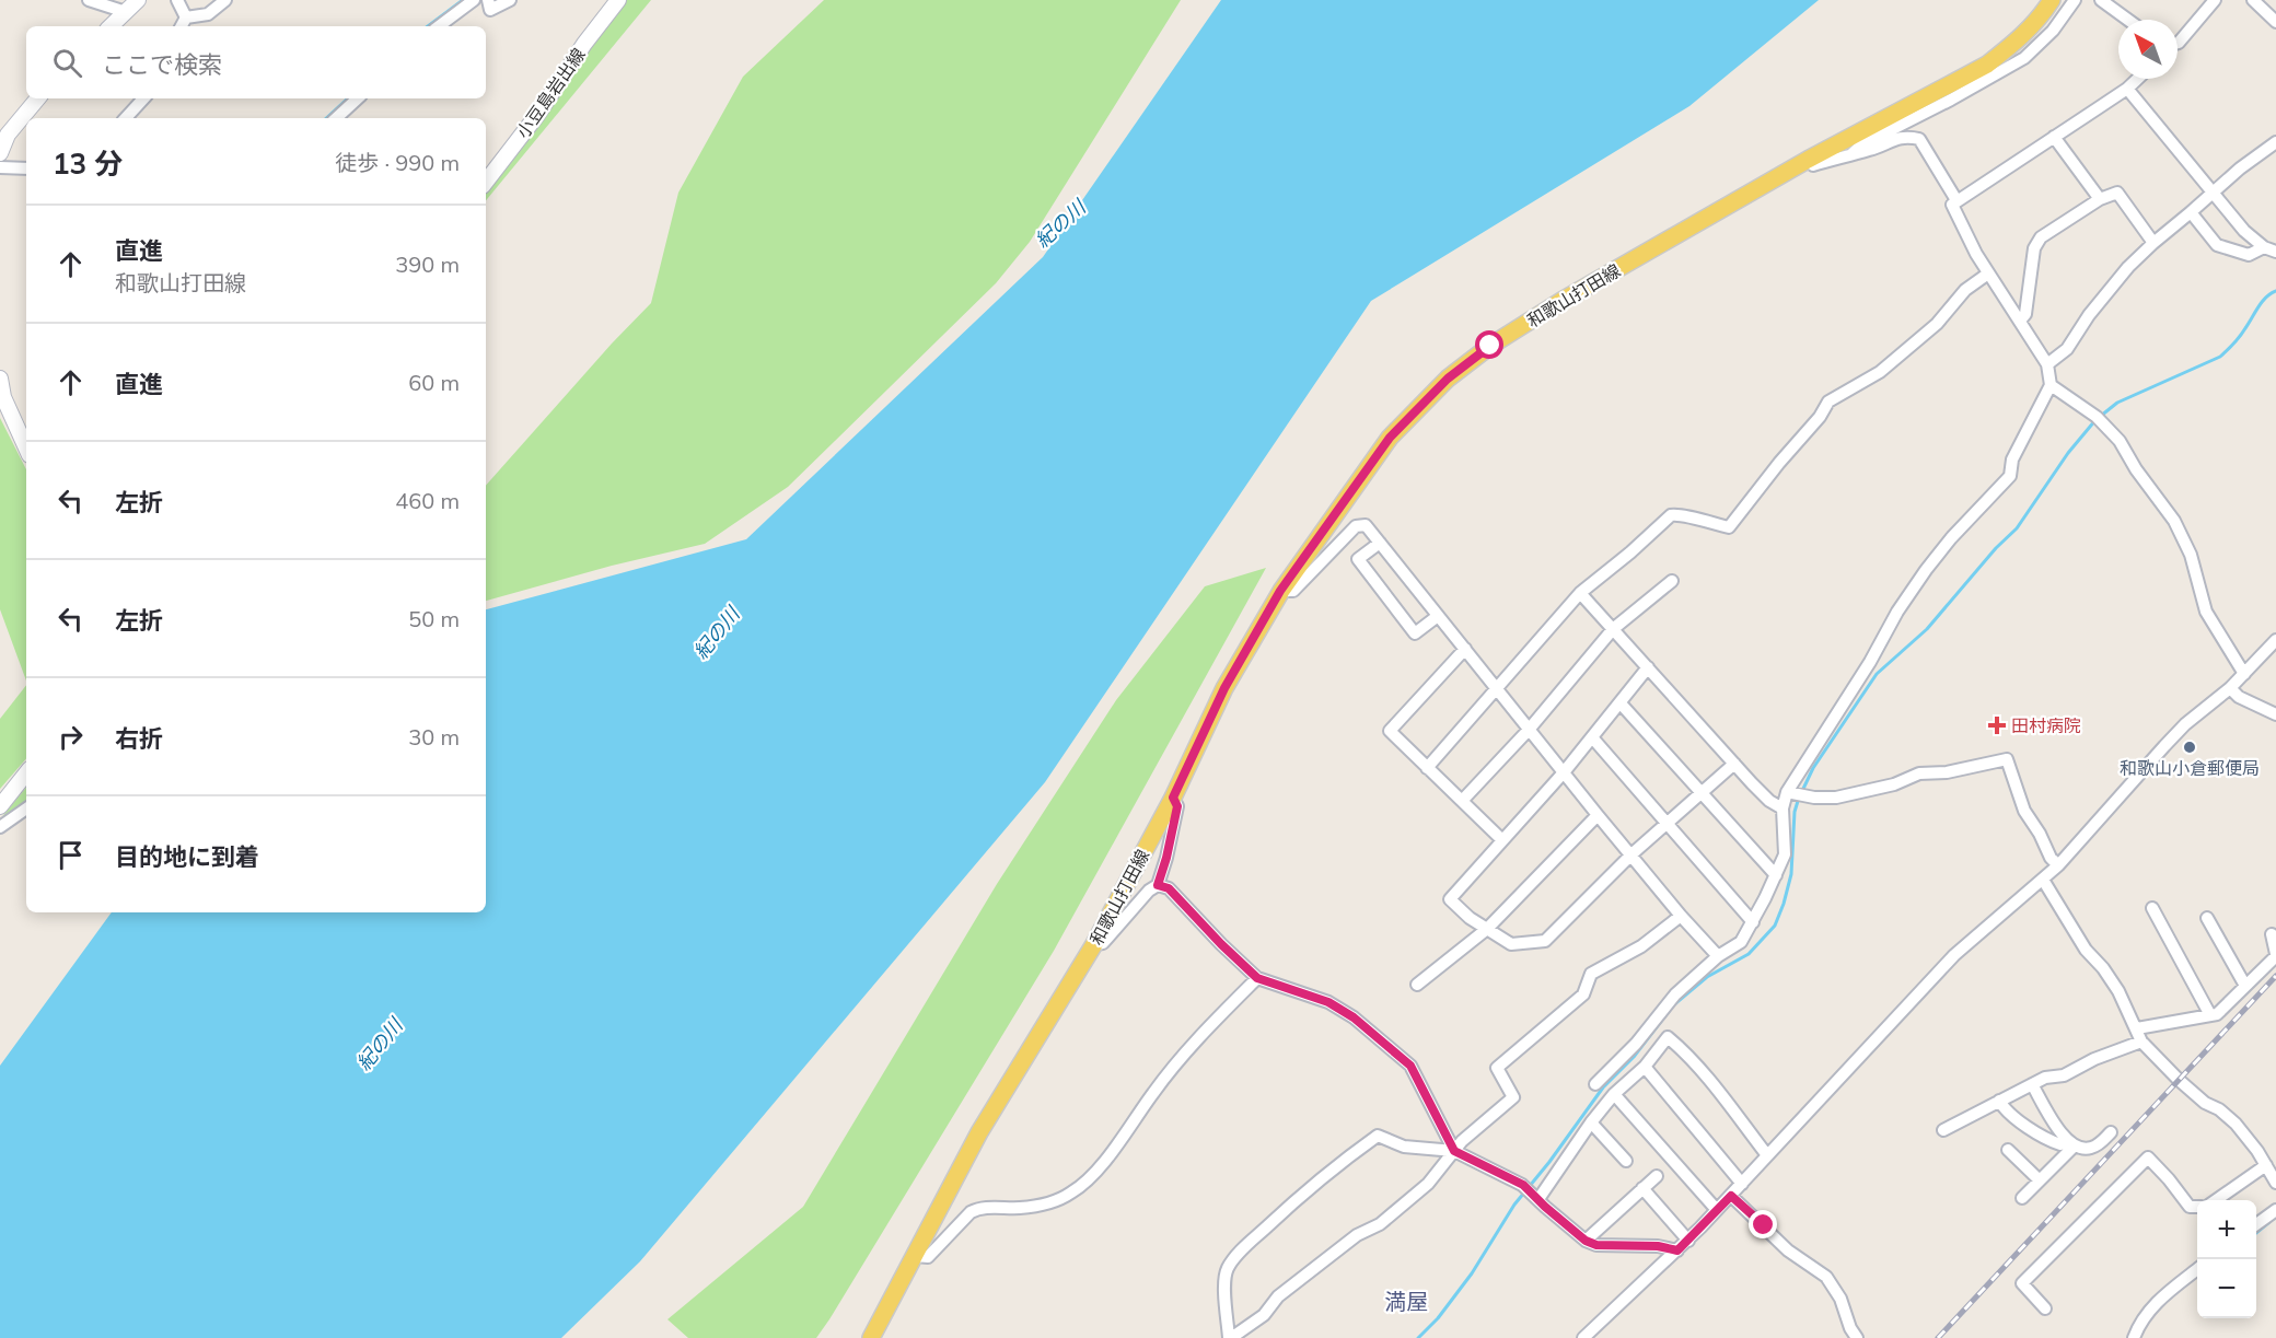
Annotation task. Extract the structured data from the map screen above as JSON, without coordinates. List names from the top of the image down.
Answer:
{
  "streets": {
    "main road": ["小豆島岩出線", "和歌山打田線"]
  },
  "districts": ["満屋"],
  "water": ["紀の川"],
  "places": {
    "health": ["田村病院"],
    "other": ["和歌山小倉郵便局"]
  },
  "north": "top left",
  "page": {
    "search": "ここで検索",
    "heading": ["13 分", "徒歩 · 990 m"],
    "list": [
      ["直進", "和歌山打田線", "390 m"],
      ["直進", "60 m"],
      ["左折", "460 m"],
      ["左折", "50 m"],
      ["右折", "30 m"],
      "目的地に到着"
    ],
    "map_buttons": ["+", "−"]
  }
}
